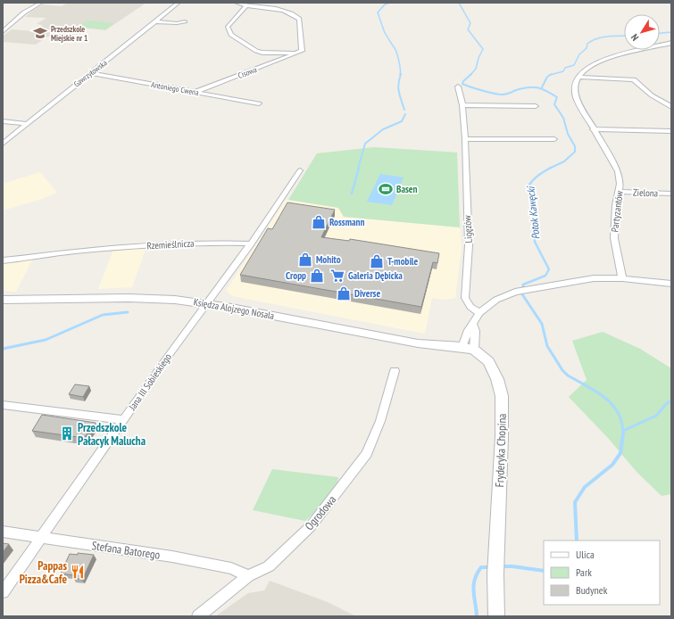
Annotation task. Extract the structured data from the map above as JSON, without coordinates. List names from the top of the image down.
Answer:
{
  "streets": {
    "street": [
      "Cisowa",
      "Gawrzyłowska",
      "Antoniego Cwena",
      "Zielona",
      "Partyzantów",
      "Ligęzów",
      "Rzemieślnicza",
      "Księdza Alojzego Nosala",
      "Jana III Sobieskiego",
      "Fryderyka Chopina",
      "Ogrodowa",
      "Stefana Batorego"
    ]
  },
  "crossings": [
    ["Cisowa", "Antoniego Cwena"],
    ["Gawrzyłowska", "Antoniego Cwena"],
    ["Zielona", "Partyzantów"],
    ["Rzemieślnicza", "Jana III Sobieskiego"],
    ["Księdza Alojzego Nosala", "Jana III Sobieskiego"],
    ["Księdza Alojzego Nosala", "Fryderyka Chopina"],
    ["Jana III Sobieskiego", "Stefana Batorego"],
    ["Ogrodowa", "Stefana Batorego"]
  ],
  "water": ["Potok Kawęcki"],
  "places": {
    "school or university": ["Przedszkole Miejskie nr 1"],
    "sports": ["Basen"],
    "shop": [
      "Rossmann",
      "Mohito",
      "T-mobile",
      "Cropp",
      "Diverse"
    ],
    "supermarket": ["Galeria Dębicka"],
    "building": ["Przedszkole Pałacyk Malucha"],
    "restaurant": ["Pappas Pizza&Cafe"]
  },
  "legend": ["Ulica", "Park", "Budynek"],
  "north": "bottom left"
}
